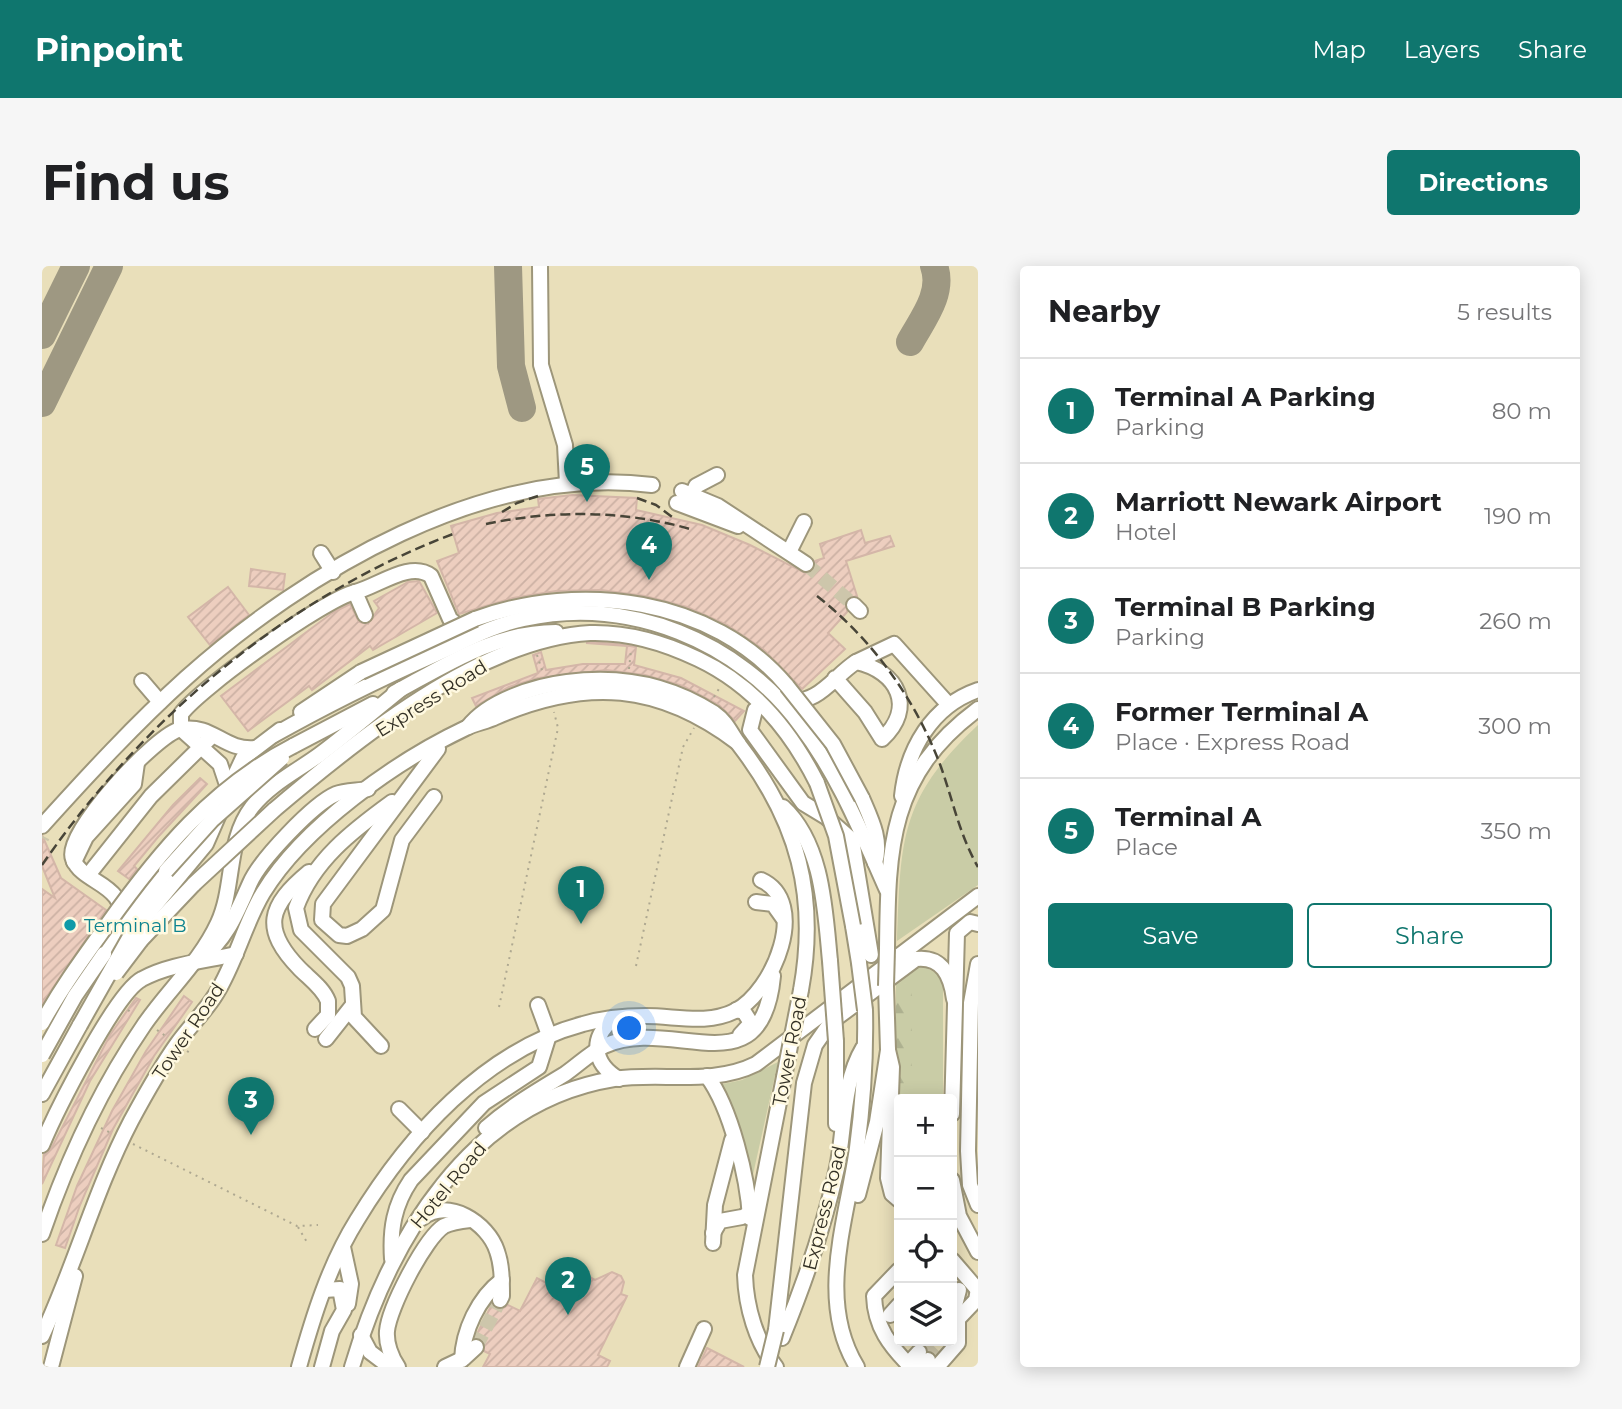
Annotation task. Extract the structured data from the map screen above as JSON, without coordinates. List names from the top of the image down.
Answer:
{
  "streets": {
    "street": ["Express Road", "Tower Road", "Hotel Road"]
  },
  "places": ["Terminal B"],
  "page": {
    "header": "Pinpoint",
    "nav": ["Map", "Layers", "Share"],
    "buttons": [
      "Directions",
      ["Save", "Share"]
    ],
    "title": "Find us",
    "heading": ["Nearby", "5 results"],
    "list": [
      {
        "mark": "1",
        "name": "Terminal A Parking",
        "note": "Parking",
        "value": "80 m"
      },
      {
        "mark": "2",
        "name": "Marriott Newark Airport",
        "note": "Hotel",
        "value": "190 m"
      },
      {
        "mark": "3",
        "name": "Terminal B Parking",
        "note": "Parking",
        "value": "260 m"
      },
      {
        "mark": "4",
        "name": "Former Terminal A",
        "note": "Place · Express Road",
        "value": "300 m"
      },
      {
        "mark": "5",
        "name": "Terminal A",
        "note": "Place",
        "value": "350 m"
      }
    ],
    "pins": [
      "5",
      "4",
      "1",
      "3",
      "2"
    ],
    "map_buttons": ["+", "−"]
  }
}
